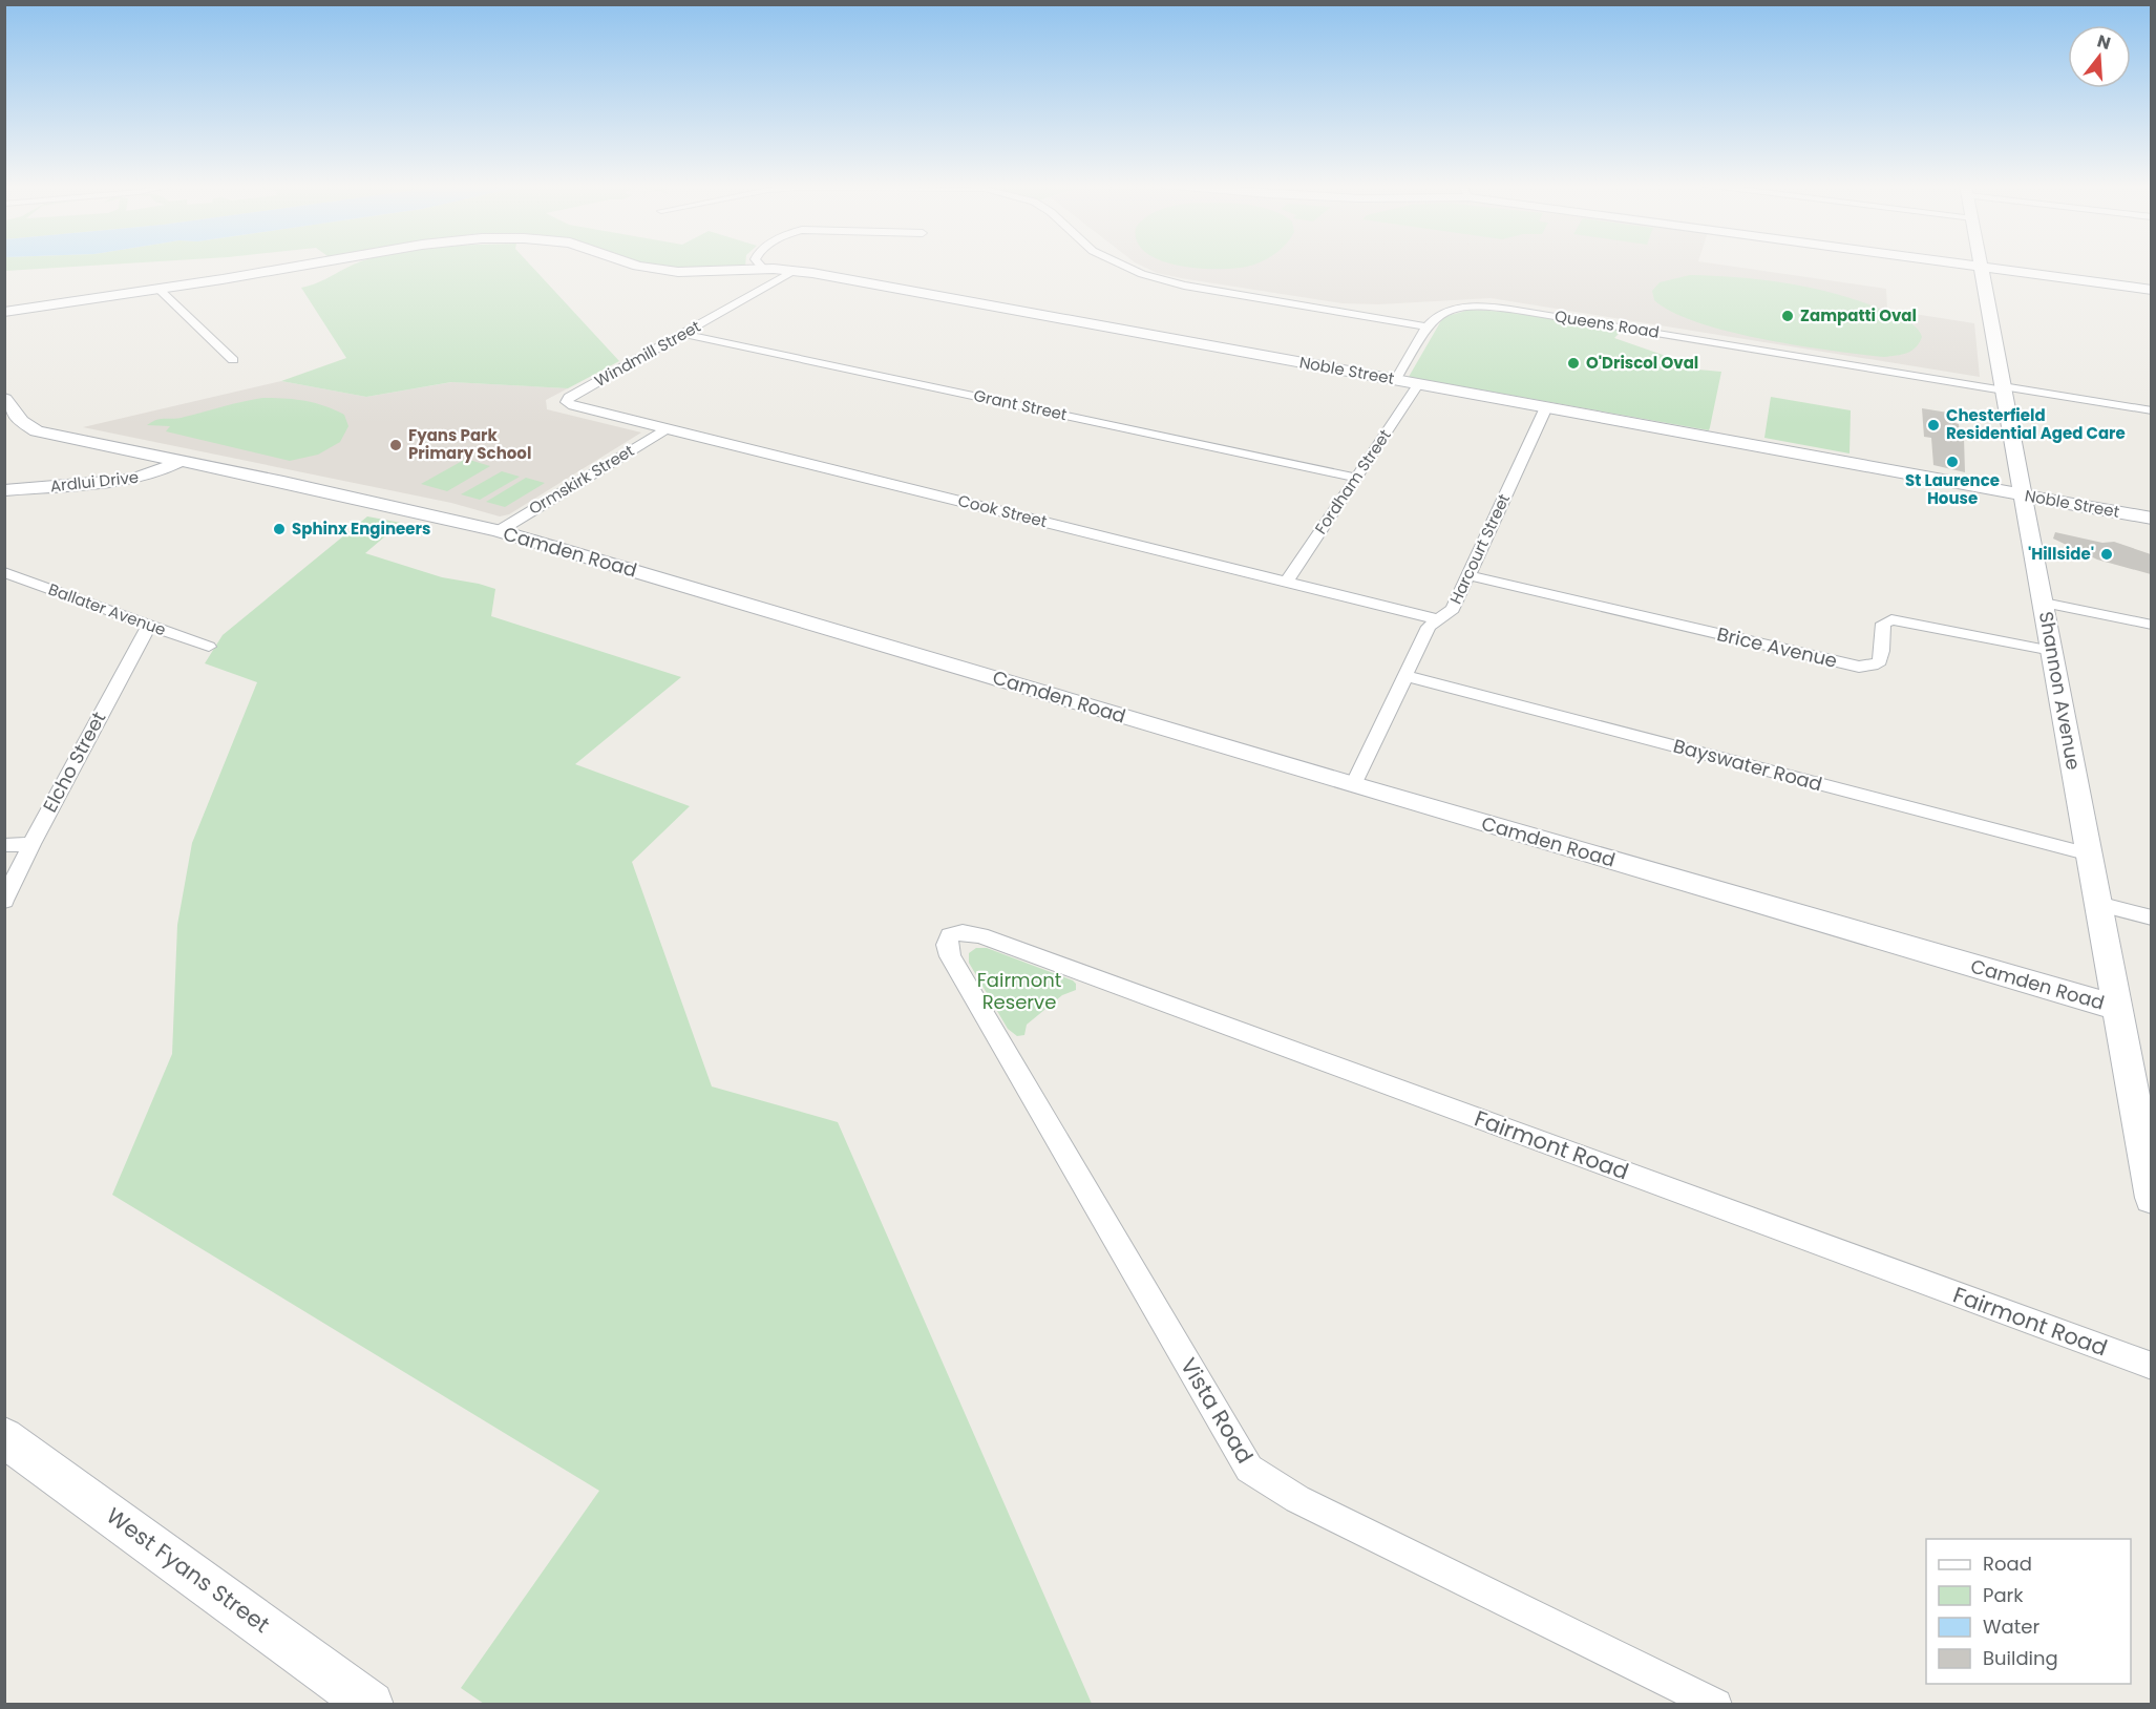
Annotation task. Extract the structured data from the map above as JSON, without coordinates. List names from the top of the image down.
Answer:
{
  "streets": {
    "street": [
      "Queens Road",
      "Windmill Street",
      "Noble Street",
      "Grant Street",
      "Ormskirk Street",
      "Ardlui Drive",
      "Fordham Street",
      "Cook Street",
      "Harcourt Street",
      "Camden Road",
      "Ballater Avenue",
      "Brice Avenue",
      "Shannon Avenue",
      "Elcho Street",
      "Bayswater Road",
      "Fairmont Road",
      "Vista Road",
      "West Fyans Street"
    ]
  },
  "crossings": [
    ["Queens Road", "Shannon Avenue"],
    ["Windmill Street", "Noble Street"],
    ["Windmill Street", "Grant Street"],
    ["Windmill Street", "Cook Street"],
    ["Noble Street", "Fordham Street"],
    ["Noble Street", "Harcourt Street"],
    ["Noble Street", "Shannon Avenue"],
    ["Grant Street", "Fordham Street"],
    ["Ormskirk Street", "Cook Street"],
    ["Ormskirk Street", "Camden Road"],
    ["Ardlui Drive", "Camden Road"],
    ["Fordham Street", "Cook Street"],
    ["Cook Street", "Harcourt Street"],
    ["Harcourt Street", "Camden Road"],
    ["Harcourt Street", "Brice Avenue"],
    ["Harcourt Street", "Bayswater Road"],
    ["Camden Road", "Shannon Avenue"],
    ["Ballater Avenue", "Elcho Street"],
    ["Brice Avenue", "Shannon Avenue"],
    ["Shannon Avenue", "Bayswater Road"],
    ["Fairmont Road", "Vista Road"]
  ],
  "parks": ["Fairmont Reserve"],
  "places": [
    "Zampatti Oval",
    "O'Driscol Oval",
    "Chesterfield Residential Aged Care",
    "Fyans Park Primary School",
    "St Laurence House",
    "Sphinx Engineers",
    "'Hillside'"
  ],
  "legend": [
    "Road",
    "Park",
    "Water",
    "Building"
  ],
  "north": "top"
}
